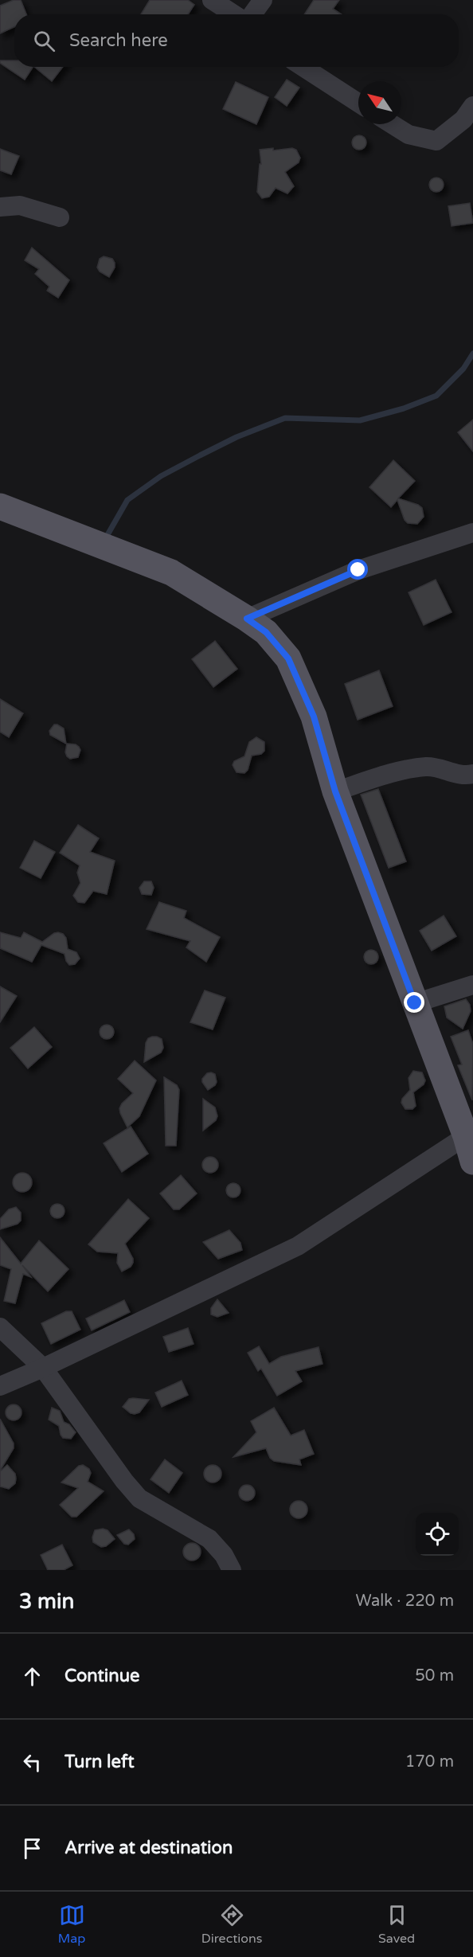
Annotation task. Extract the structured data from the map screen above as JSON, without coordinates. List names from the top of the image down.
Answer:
{
  "north": "top left",
  "page": {
    "search": "Search here",
    "heading": ["3 min", "Walk · 220 m"],
    "list": [
      ["Continue", "50 m"],
      ["Turn left", "170 m"],
      "Arrive at destination"
    ],
    "nav": ["Map", "Directions", "Saved"]
  }
}
